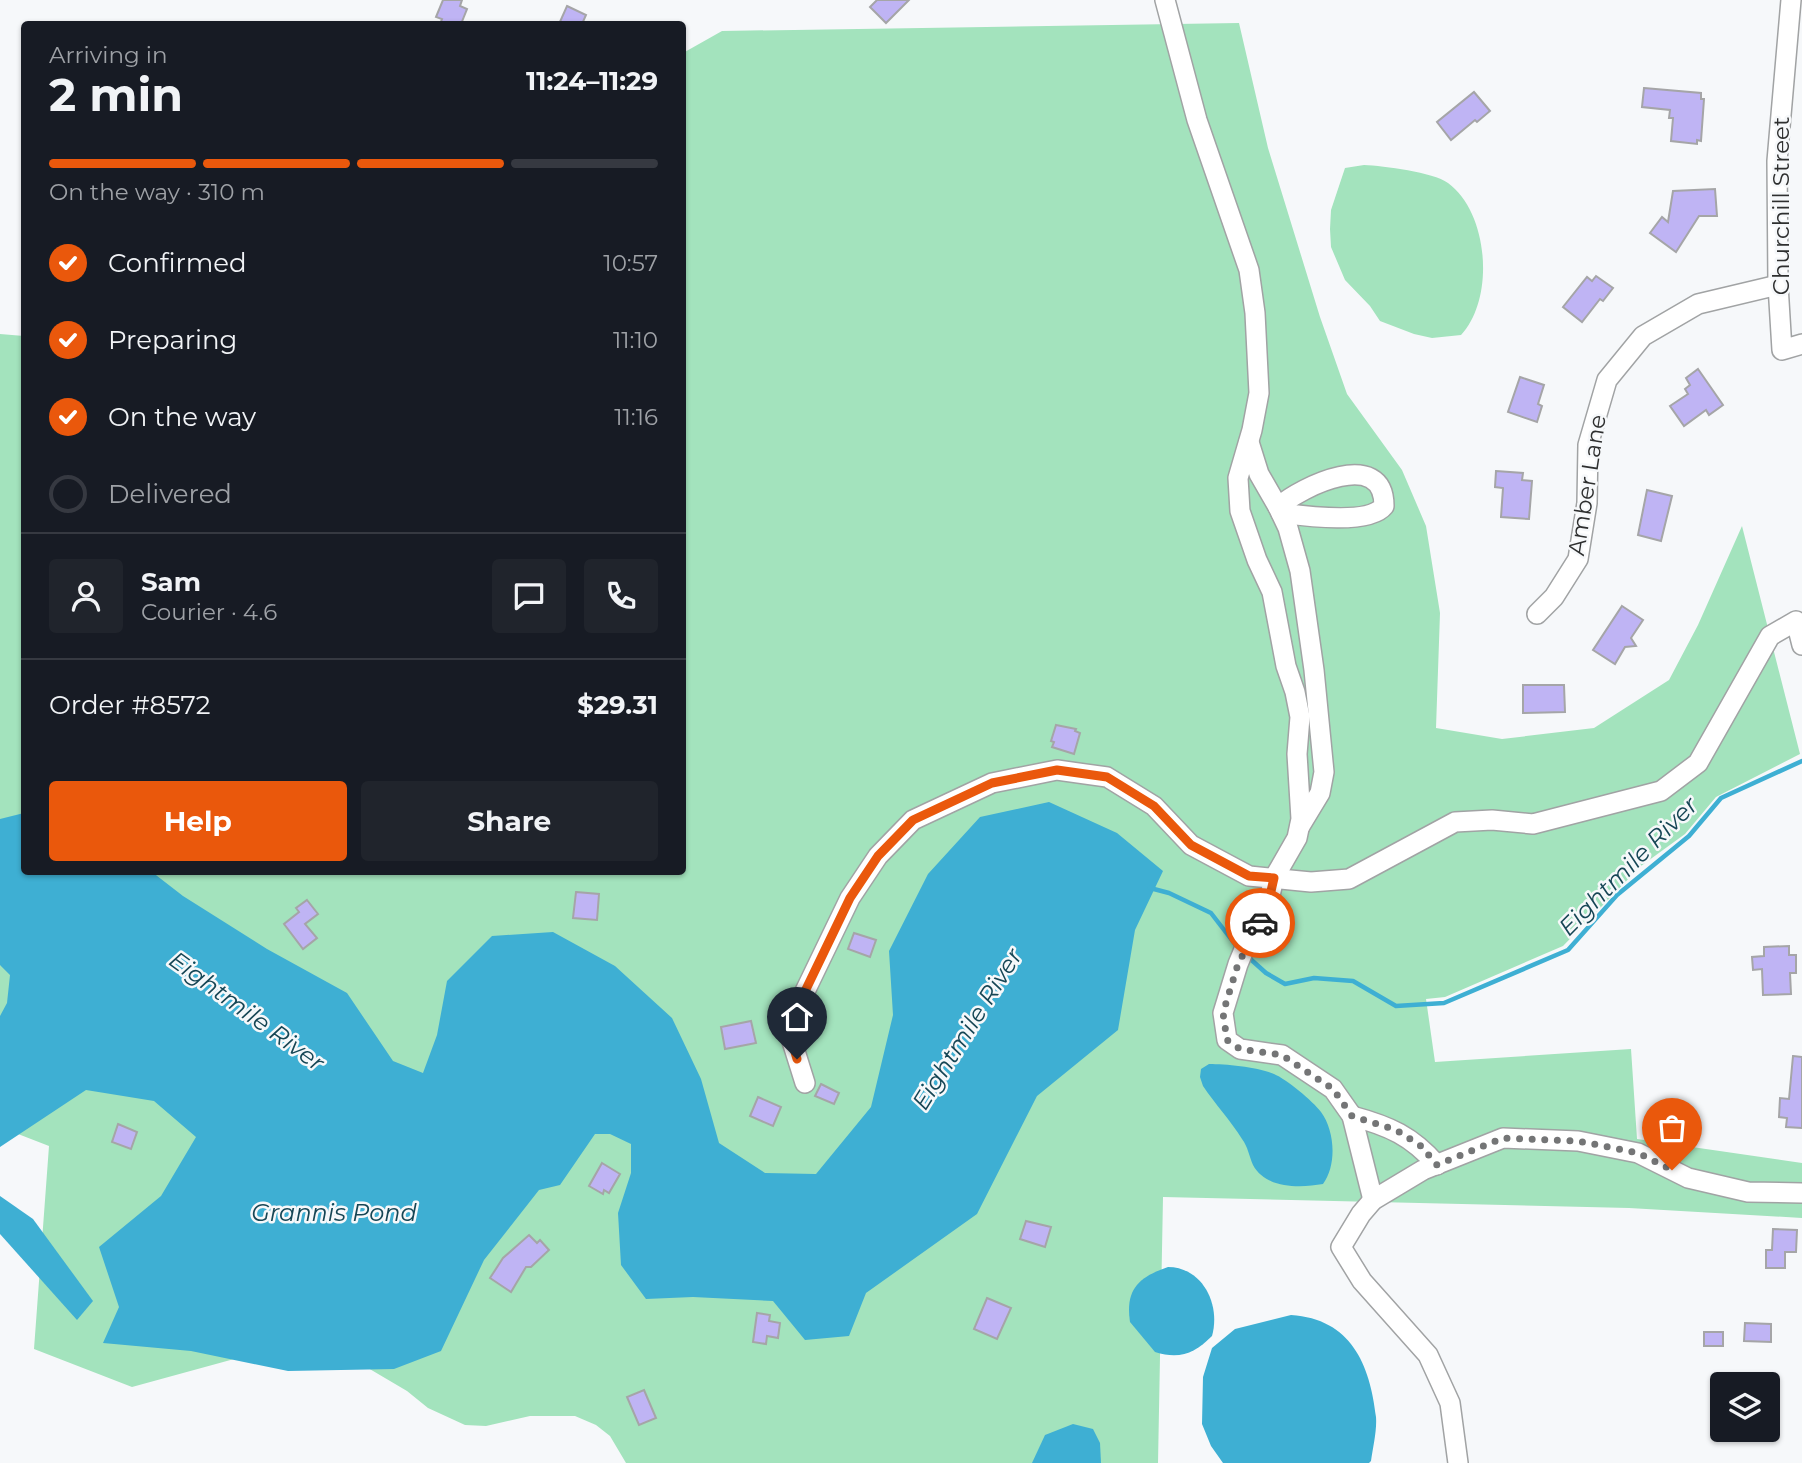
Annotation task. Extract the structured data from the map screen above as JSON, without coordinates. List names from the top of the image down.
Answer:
{
  "streets": {
    "street": ["Churchill Street", "Amber Lane"]
  },
  "crossings": [
    ["Churchill Street", "Amber Lane"]
  ],
  "water": ["Eightmile River", "Grannis Pond"],
  "page": {
    "heading": ["2 min", "Arriving in", "11:24–11:29"],
    "panel": [
      "Sam",
      "Courier · 4.6",
      "Order #8572",
      "$29.31"
    ],
    "bar": "On the way · 310 m",
    "list": [
      ["Confirmed", "10:57"],
      ["Preparing", "11:10"],
      ["On the way", "11:16"],
      "Delivered"
    ],
    "buttons": ["Help", "Share"]
  }
}
